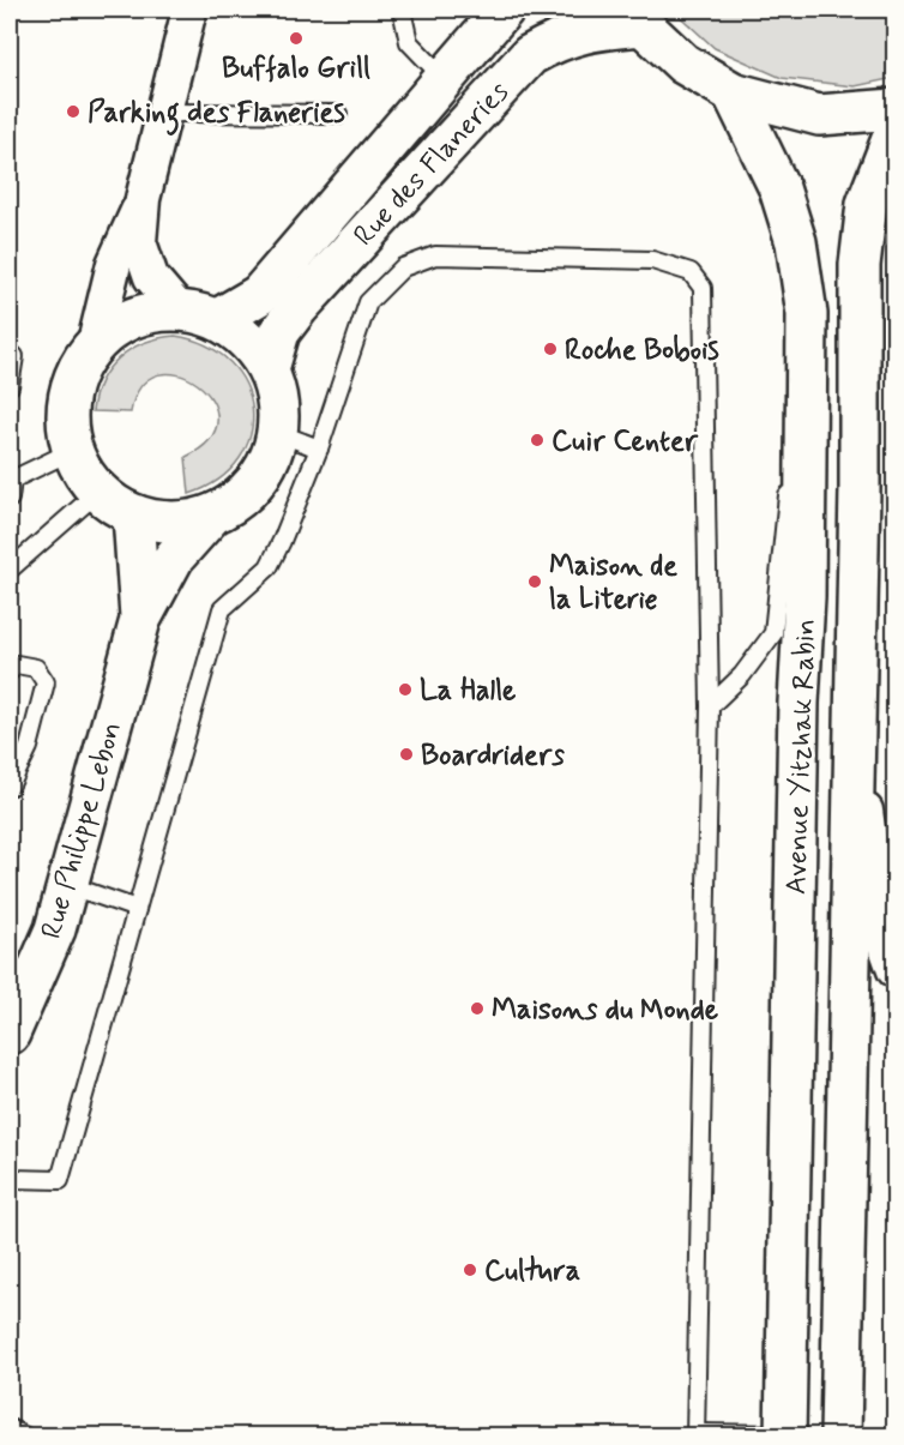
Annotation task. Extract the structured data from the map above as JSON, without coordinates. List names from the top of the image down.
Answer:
{
  "streets": {
    "main road": ["Rue des Flaneries", "Avenue Yitzhak Rabin", "Rue Philippe Lebon"]
  },
  "crossings": [
    ["Rue des Flaneries", "Rue Philippe Lebon"]
  ],
  "places": [
    "Buffalo Grill",
    "Parking des Flaneries",
    "Roche Bobois",
    "Cuir Center",
    "Maison de la Literie",
    "La Halle",
    "Boardriders",
    "Maisons du Monde",
    "Cultura"
  ]
}
